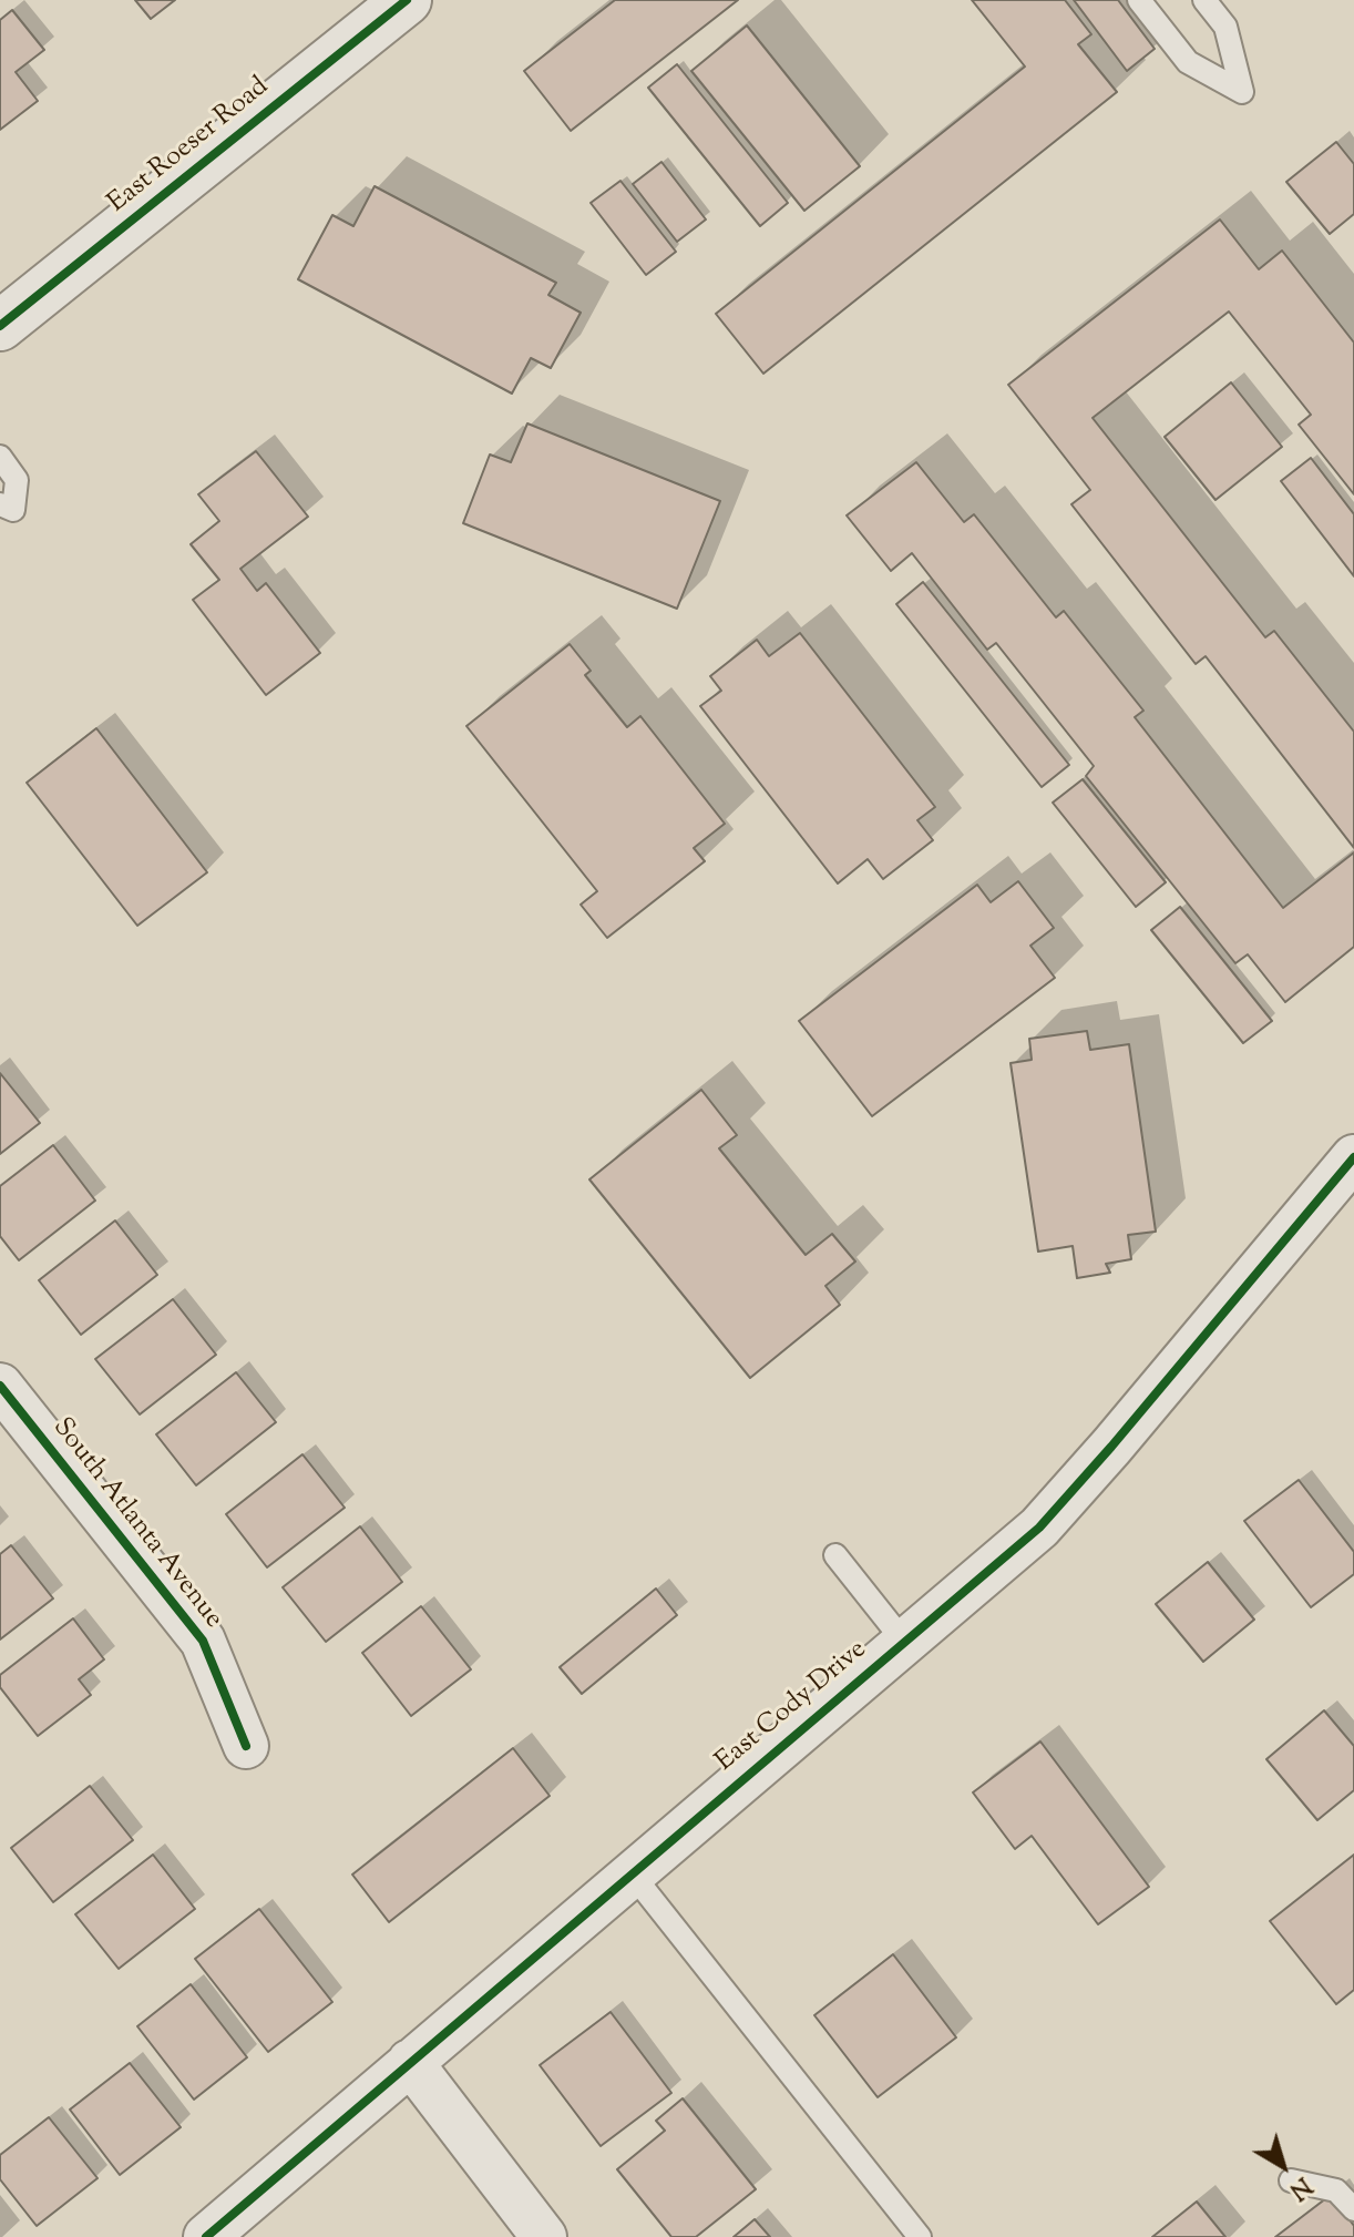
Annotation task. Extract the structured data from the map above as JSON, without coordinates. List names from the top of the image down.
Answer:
{
  "streets": {
    "street": ["East Roeser Road", "South Atlanta Avenue", "East Cody Drive"]
  },
  "north": "bottom right"
}
